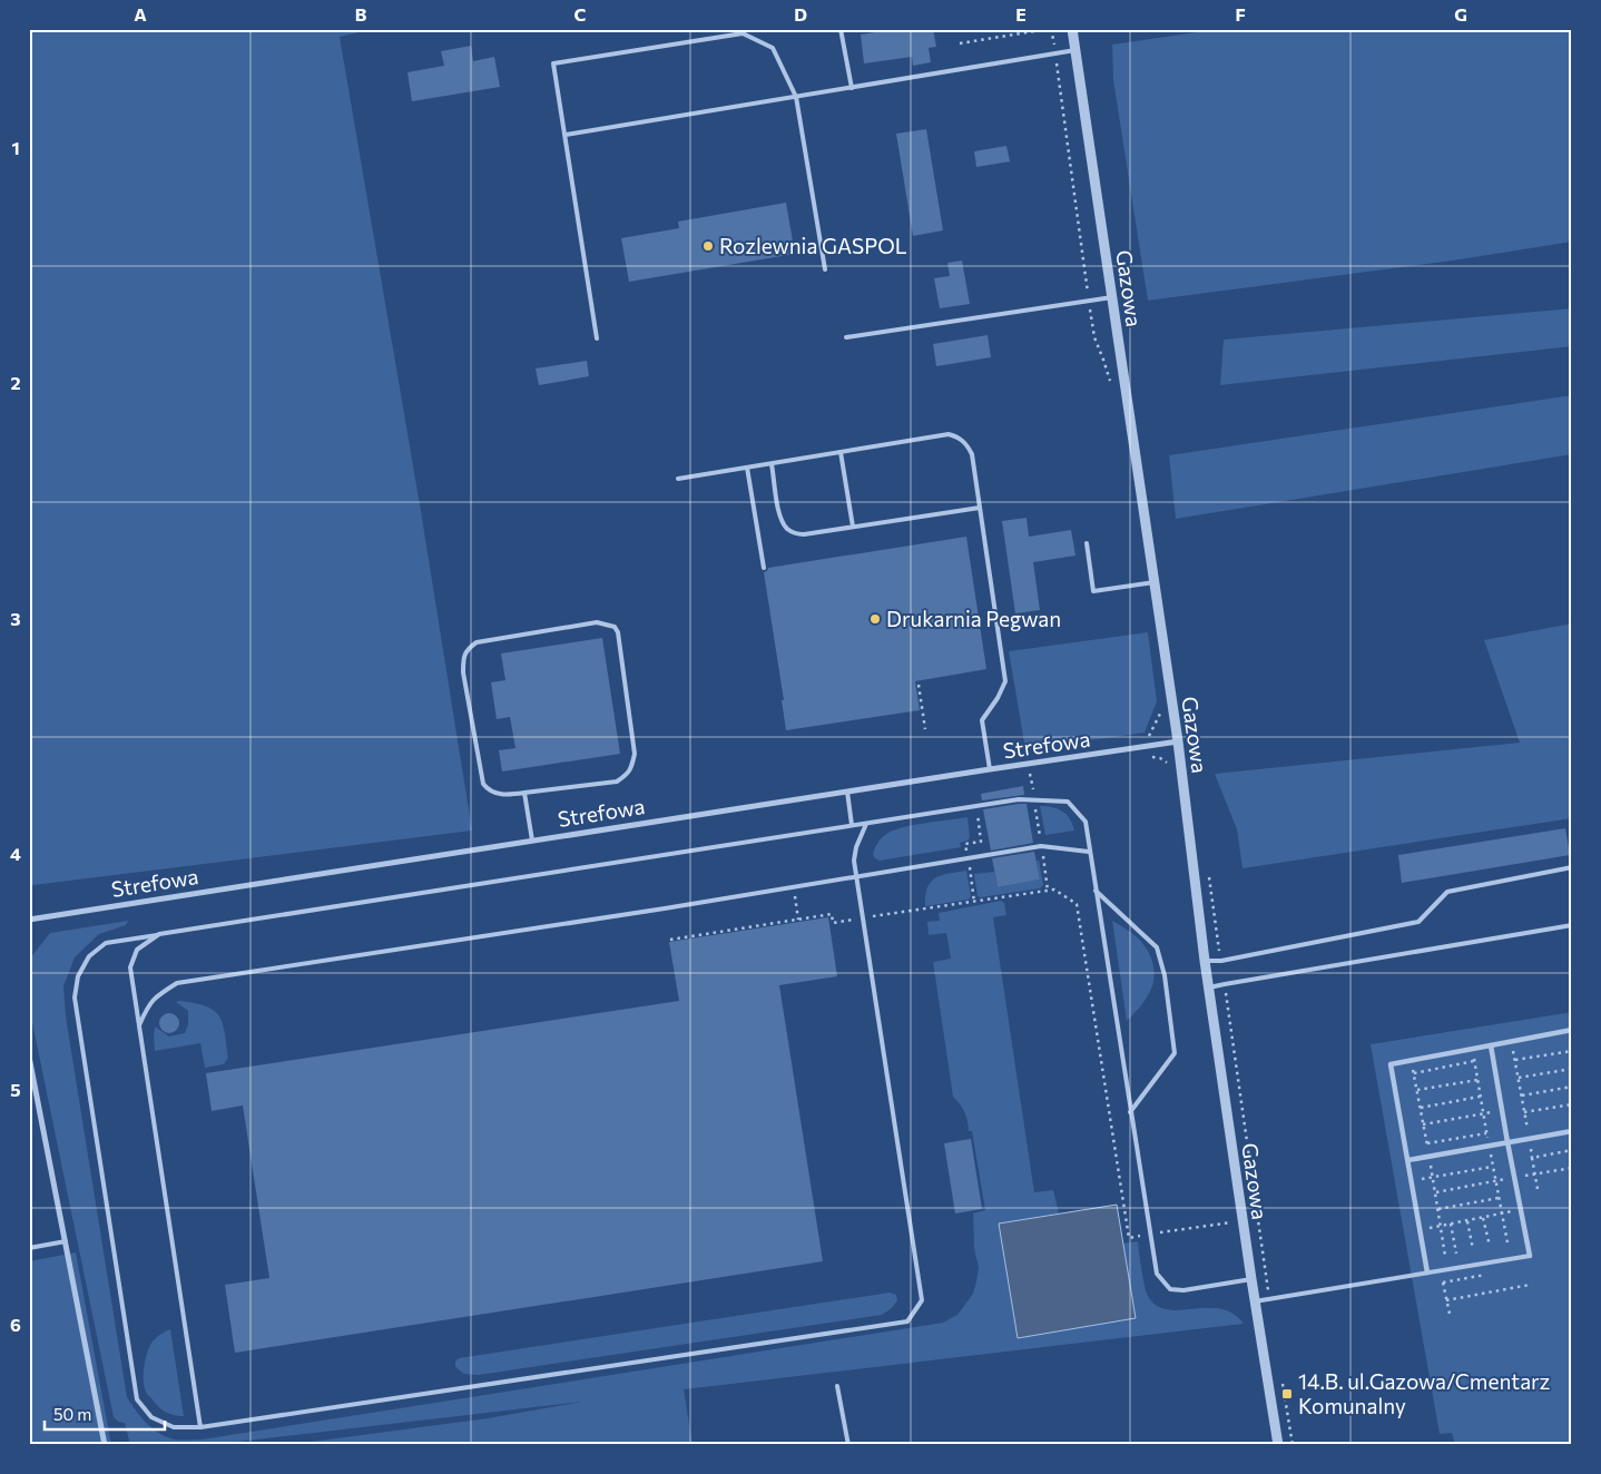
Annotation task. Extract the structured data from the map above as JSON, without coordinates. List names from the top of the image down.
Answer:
{
  "streets": {
    "street": ["Gazowa", "Strefowa"]
  },
  "crossings": [
    ["Gazowa", "Strefowa"]
  ],
  "places": {
    "other": ["Rozlewnia GASPOL", "Drukarnia Pegwan"],
    "transit": ["14.B. ul.Gazowa/Cmentarz Komunalny"]
  },
  "scale_bar": "50 m",
  "grid": {
    "columns": [
      "A",
      "B",
      "C",
      "D",
      "E",
      "F",
      "G"
    ],
    "rows": [
      "1",
      "2",
      "3",
      "4",
      "5",
      "6"
    ]
  }
}
